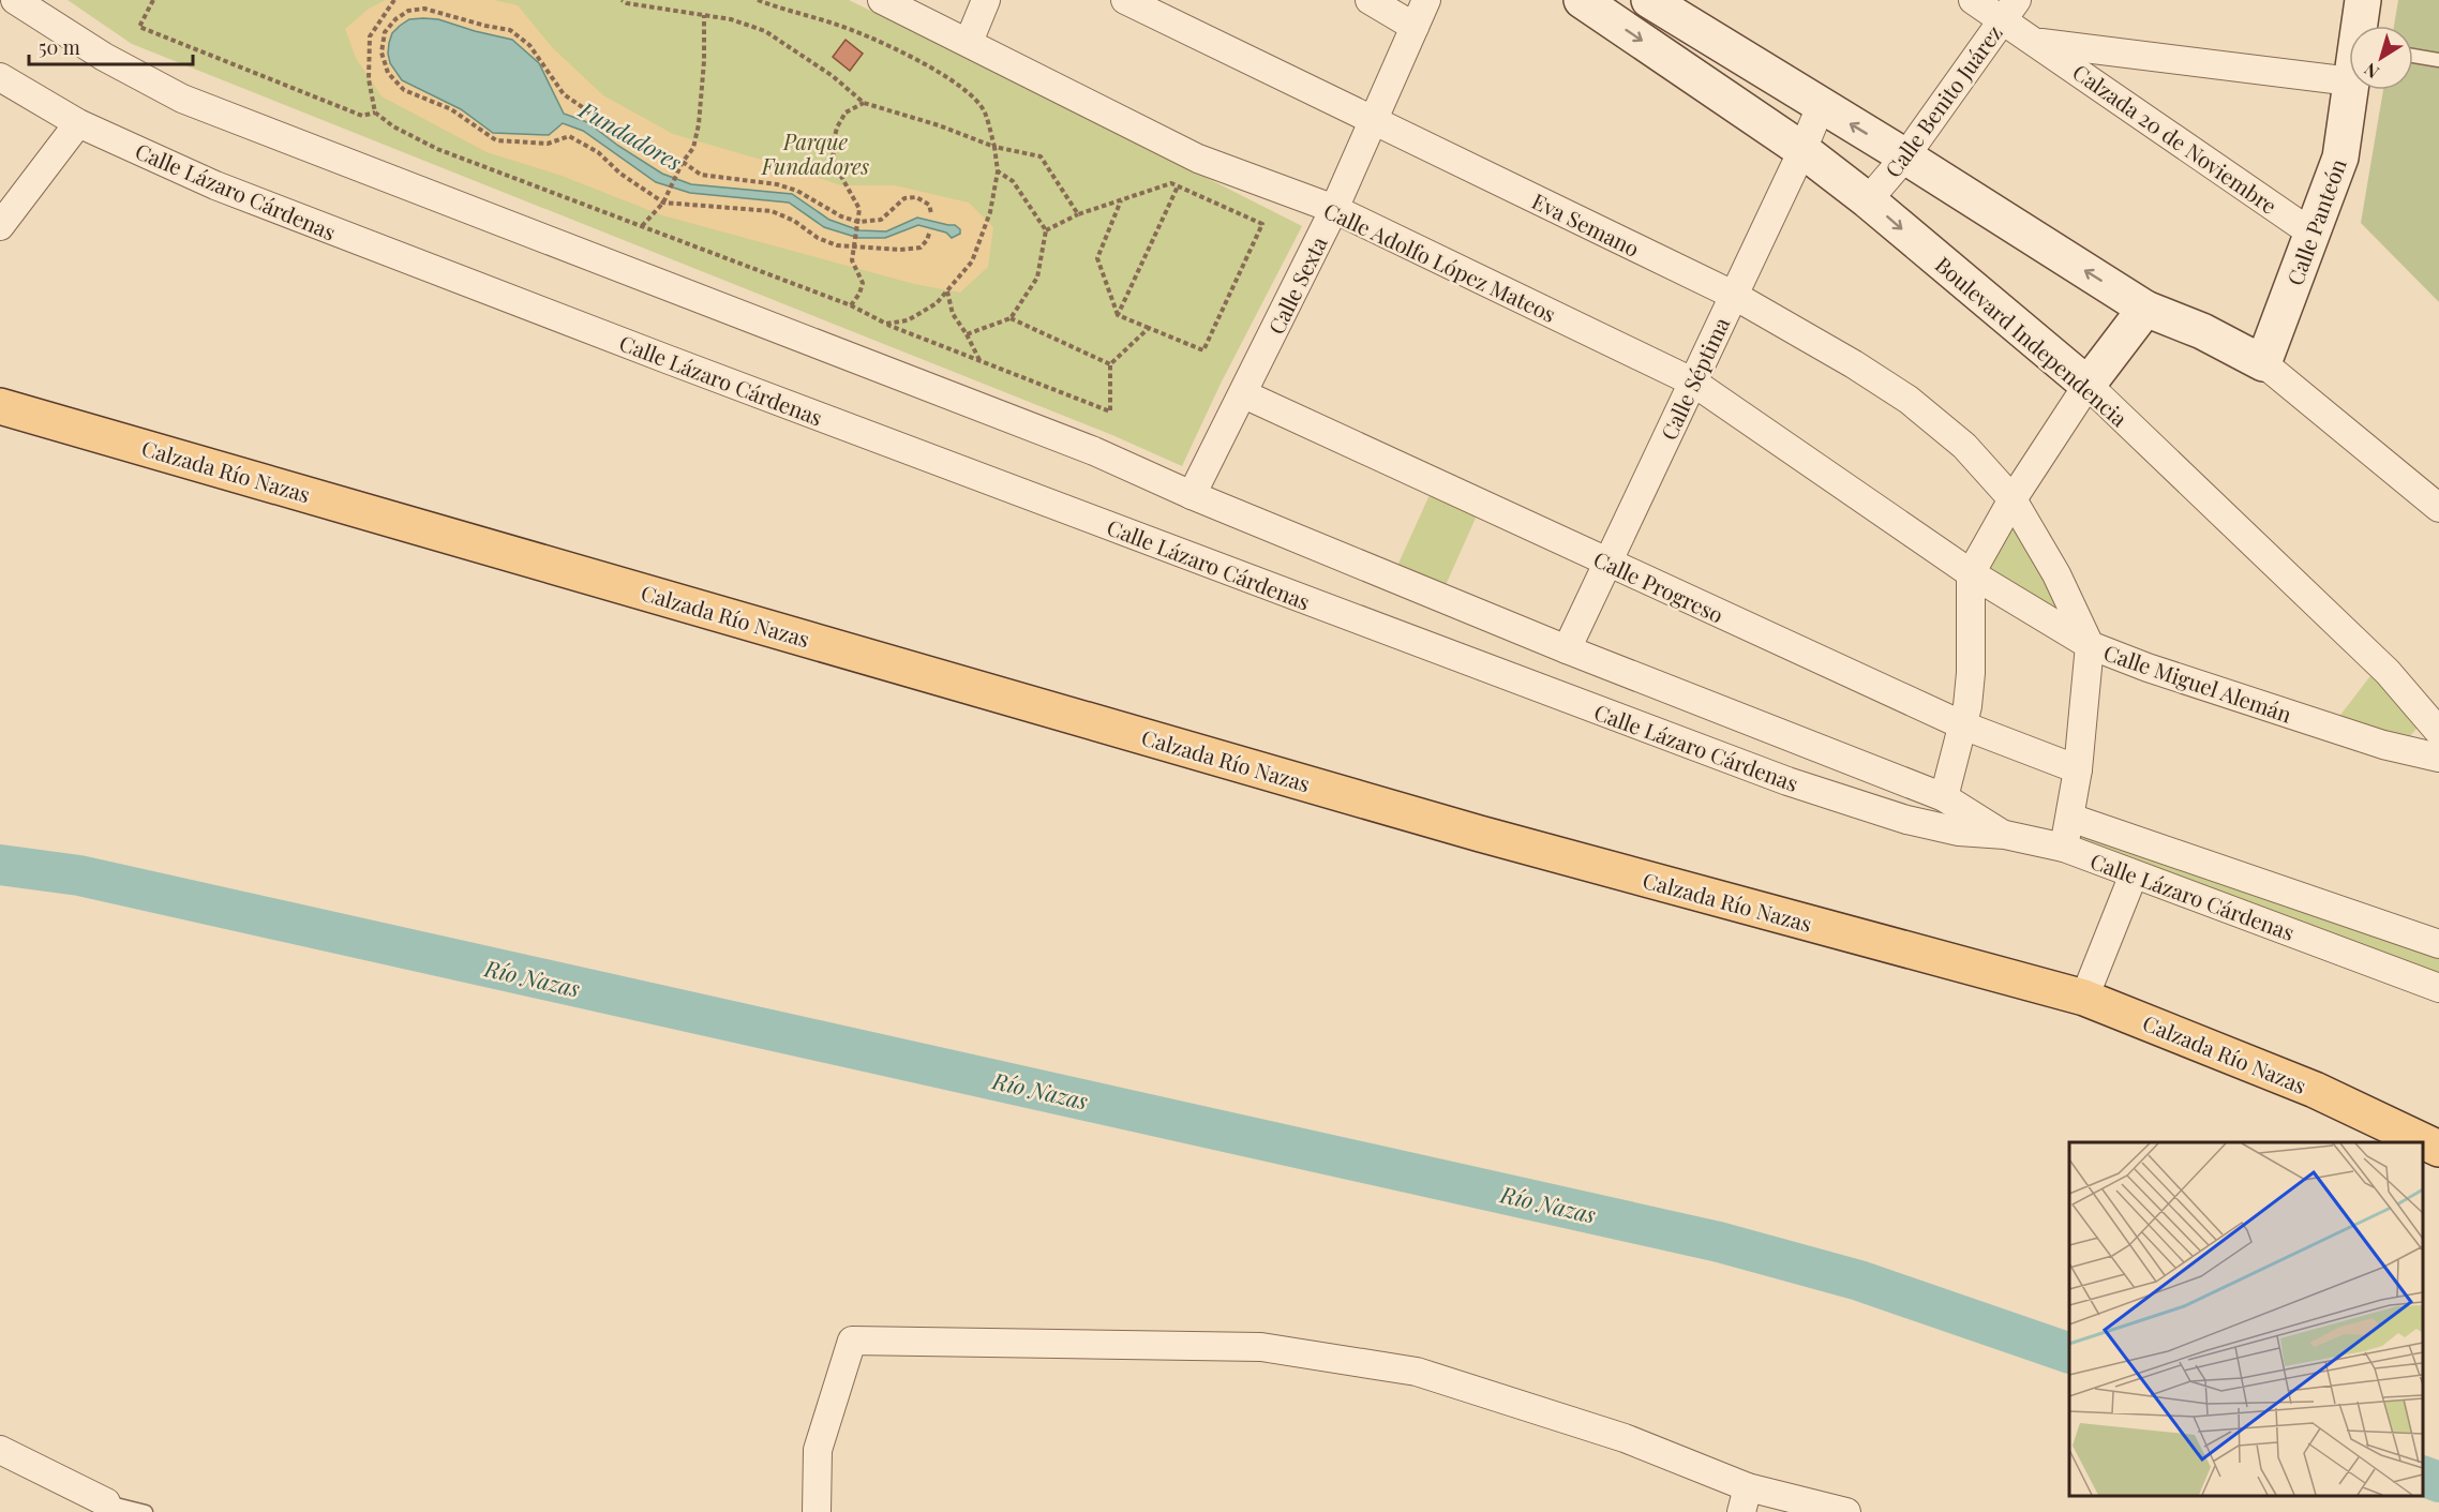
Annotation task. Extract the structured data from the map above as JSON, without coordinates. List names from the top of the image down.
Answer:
{
  "streets": {
    "main road": ["Calzada Río Nazas"],
    "street": [
      "Calle Benito Juárez",
      "Calzada 20 de Noviembre",
      "Calle Lázaro Cárdenas",
      "Calle Panteón",
      "Eva Semano",
      "Calle Adolfo López Mateos",
      "Calle Sexta",
      "Boulevard Independencia",
      "Calle Séptima",
      "Calle Progreso",
      "Calle Miguel Alemán"
    ]
  },
  "crossings": [
    ["Calle Benito Juárez", "Calzada 20 de Noviembre"],
    ["Calle Benito Juárez", "Boulevard Independencia"],
    ["Calzada 20 de Noviembre", "Calle Panteón"],
    ["Eva Semano", "Calle Sexta"],
    ["Eva Semano", "Calle Séptima"],
    ["Eva Semano", "Calle Miguel Alemán"],
    ["Calle Adolfo López Mateos", "Calle Sexta"],
    ["Calle Adolfo López Mateos", "Calle Séptima"],
    ["Calle Adolfo López Mateos", "Calle Miguel Alemán"],
    ["Calle Sexta", "Calle Progreso"],
    ["Boulevard Independencia", "Calle Séptima"],
    ["Calle Séptima", "Calle Progreso"]
  ],
  "water": ["Fundadores", "Río Nazas"],
  "parks": ["Parque Fundadores"],
  "scale_bar": "50 m",
  "north": "bottom left"
}
